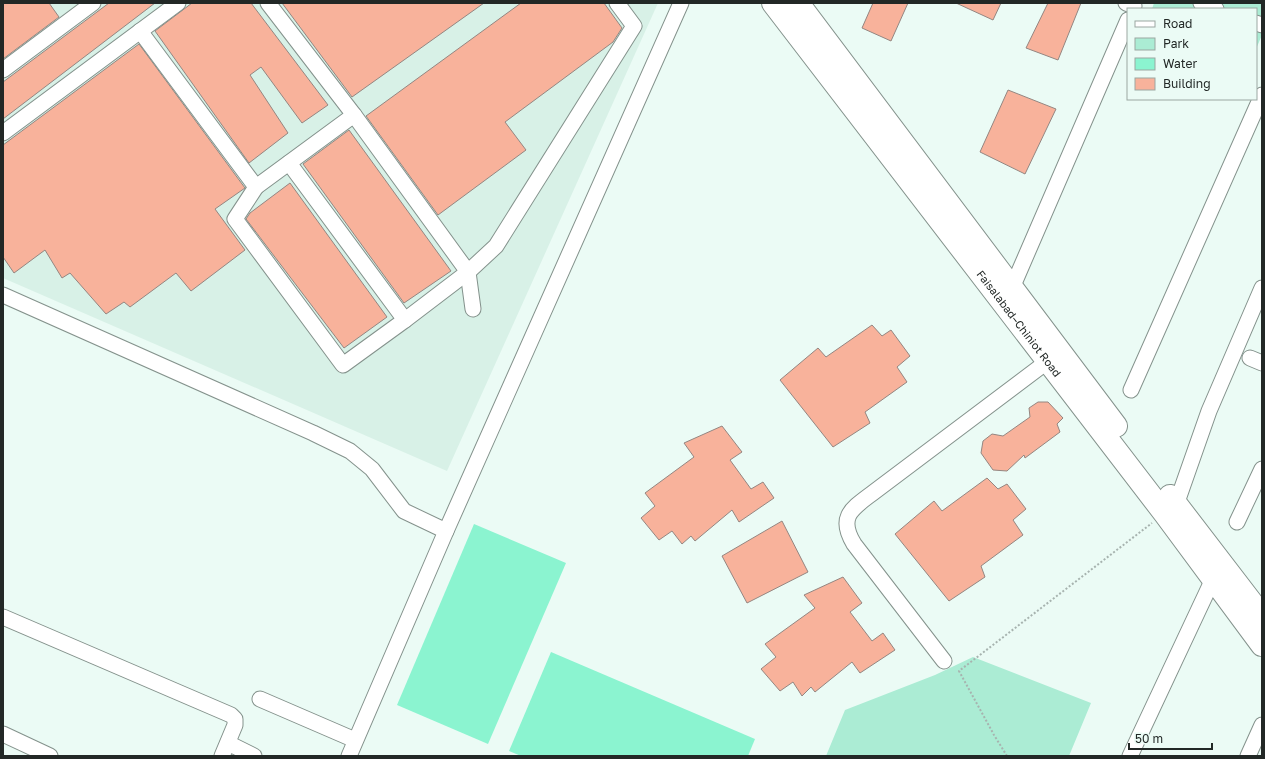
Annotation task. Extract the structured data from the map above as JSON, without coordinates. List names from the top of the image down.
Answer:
{
  "streets": {
    "highway": ["Faisalabad–Chiniot Road"]
  },
  "legend": [
    "Road",
    "Park",
    "Water",
    "Building"
  ],
  "scale_bar": "50 m"
}
